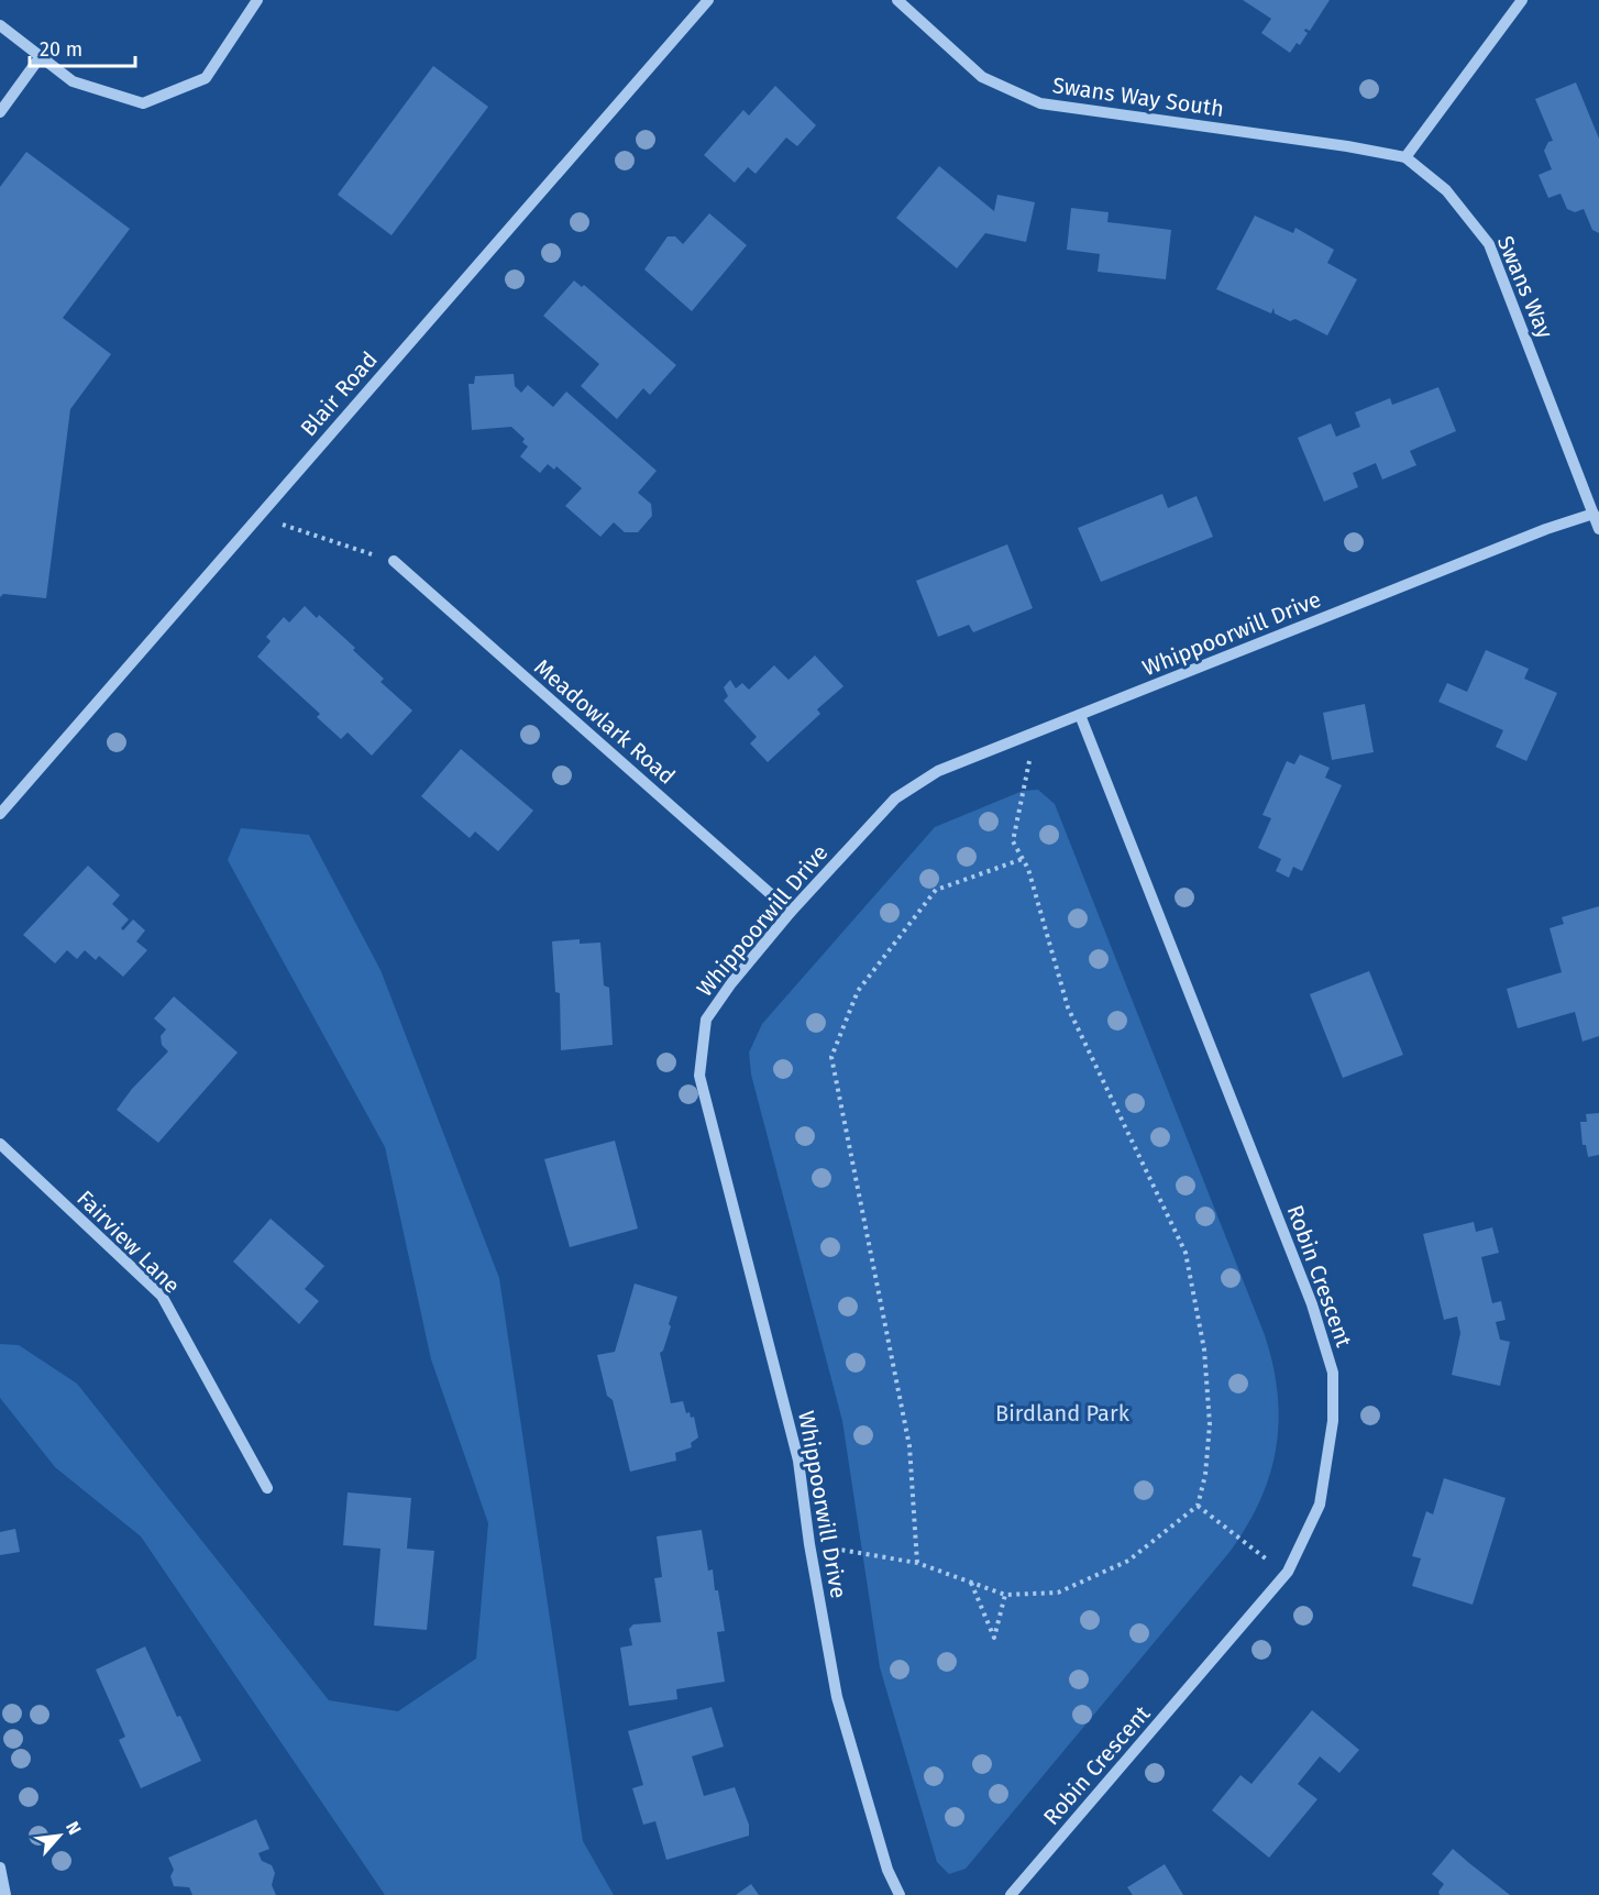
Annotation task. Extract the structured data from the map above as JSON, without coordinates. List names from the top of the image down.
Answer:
{
  "streets": {
    "street": [
      "Swans Way South",
      "Swans Way",
      "Blair Road",
      "Whippoorwill Drive",
      "Meadowlark Road",
      "Fairview Lane",
      "Robin Crescent"
    ]
  },
  "crossings": [
    ["Swans Way South", "Swans Way"],
    ["Swans Way", "Whippoorwill Drive"],
    ["Whippoorwill Drive", "Meadowlark Road"],
    ["Whippoorwill Drive", "Robin Crescent"]
  ],
  "parks": ["Birdland Park"],
  "scale_bar": "20 m",
  "north": "top right"
}
